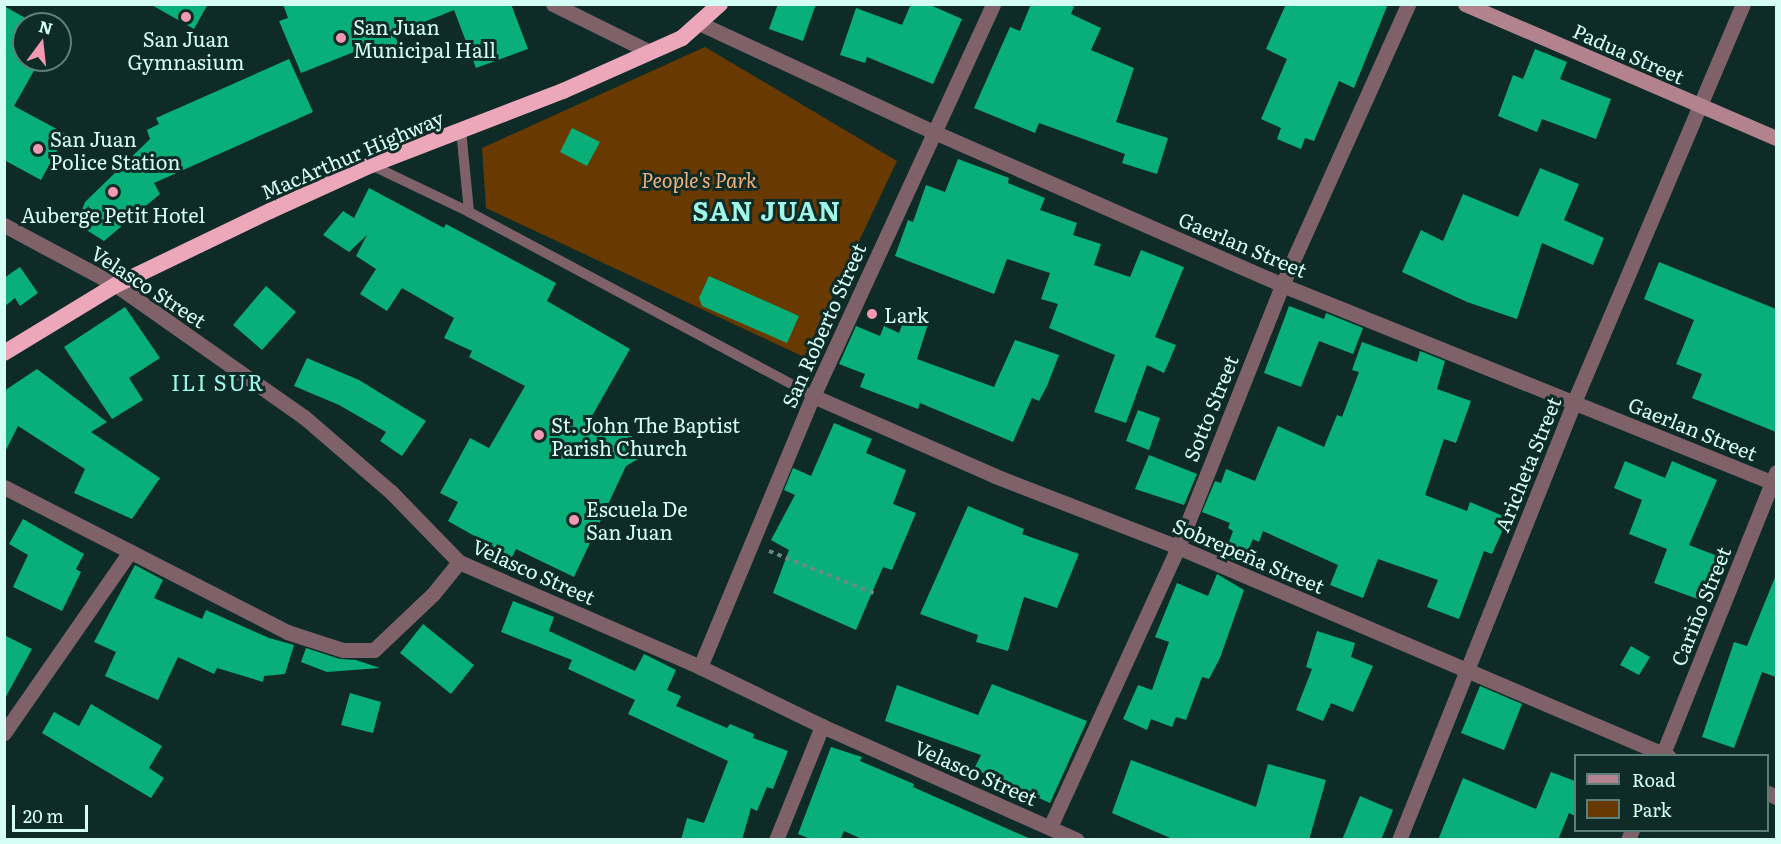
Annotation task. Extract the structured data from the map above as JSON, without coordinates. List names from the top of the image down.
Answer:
{
  "streets": {
    "highway": ["MacArthur Highway"],
    "main road": ["Padua Street"],
    "street": [
      "Gaerlan Street",
      "Velasco Street",
      "San Roberto Street",
      "Sotto Street",
      "Aricheta Street",
      "Sobrepeña Street",
      "Cariño Street"
    ]
  },
  "crossings": [
    ["Padua Street", "Aricheta Street"],
    ["MacArthur Highway", "Gaerlan Street"],
    ["MacArthur Highway", "Velasco Street"],
    ["Gaerlan Street", "San Roberto Street"],
    ["Gaerlan Street", "Sotto Street"],
    ["Gaerlan Street", "Aricheta Street"],
    ["Gaerlan Street", "Cariño Street"],
    ["Velasco Street", "San Roberto Street"],
    ["Velasco Street", "Sotto Street"],
    ["San Roberto Street", "Sobrepeña Street"],
    ["Sotto Street", "Sobrepeña Street"],
    ["Aricheta Street", "Sobrepeña Street"]
  ],
  "districts": ["SAN JUAN", "ILI SUR"],
  "parks": ["People's Park"],
  "places": [
    "San Juan Gymnasium",
    "San Juan Municipal Hall",
    "San Juan Police Station",
    "Auberge Petit Hotel",
    "Lark",
    "St. John The Baptist Parish Church",
    "Escuela De San Juan"
  ],
  "legend": ["Road", "Park"],
  "scale_bar": "20 m",
  "north": "top"
}
